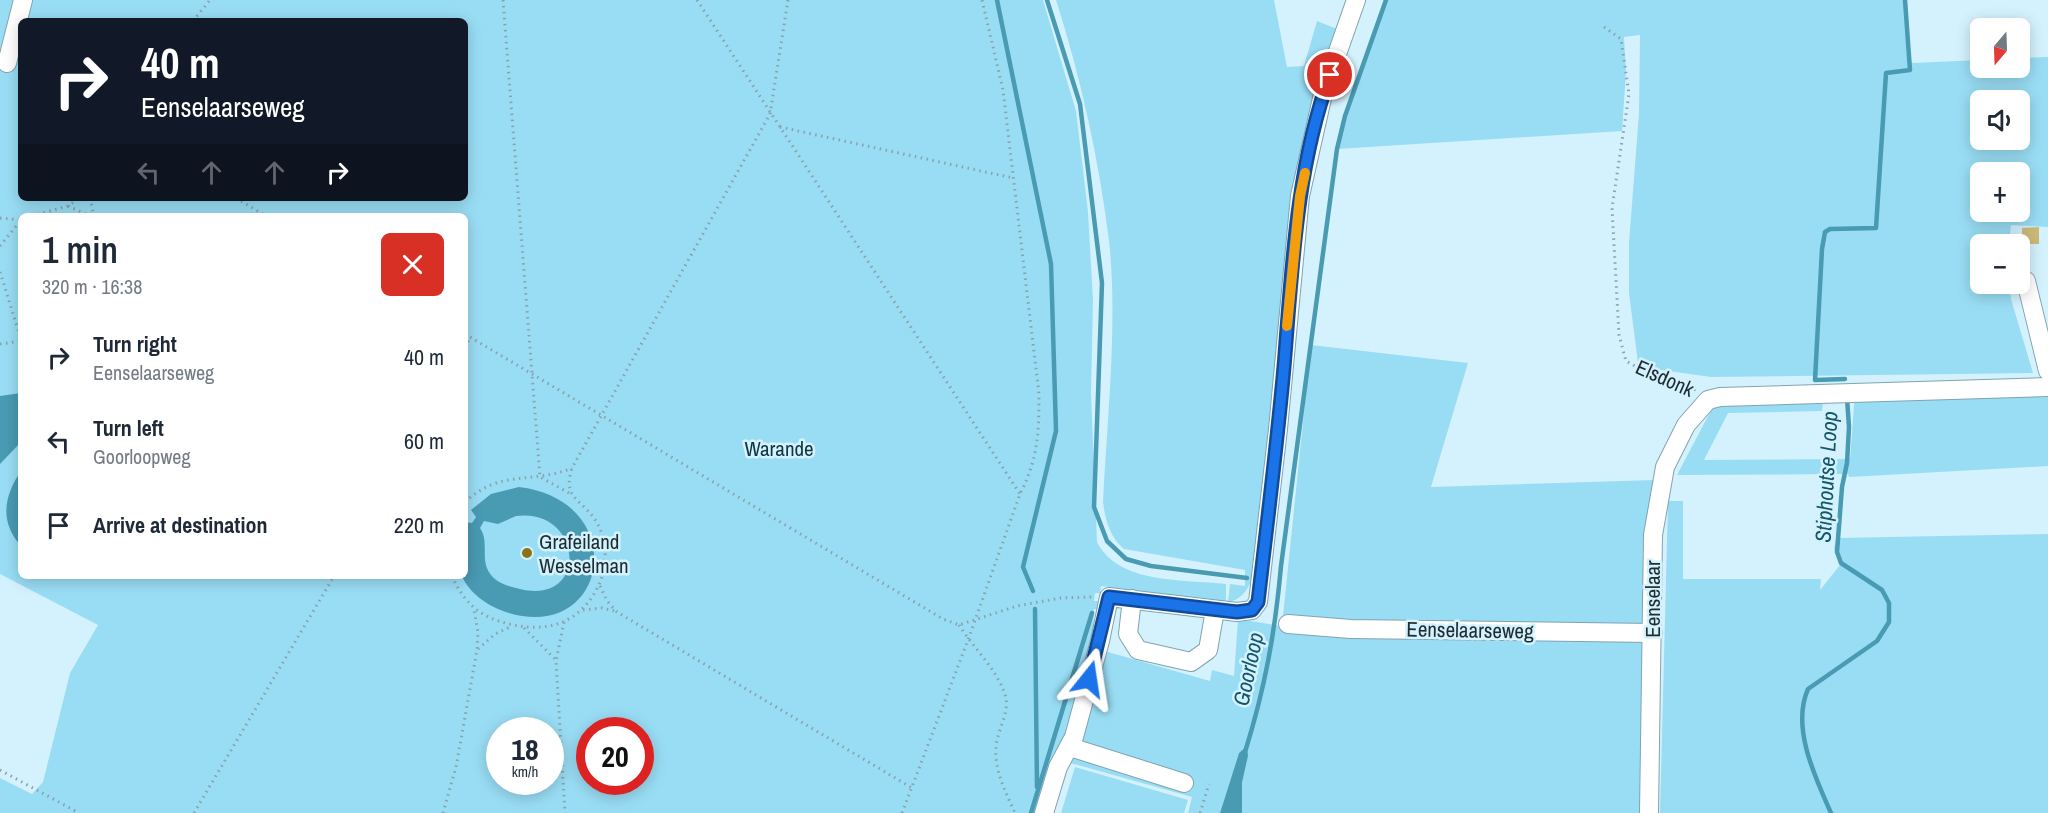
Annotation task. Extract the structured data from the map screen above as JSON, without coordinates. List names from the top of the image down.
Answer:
{
  "streets": {
    "street": ["Elsdonk", "Eenselaar", "Eenselaarseweg"]
  },
  "crossings": [
    ["Elsdonk", "Eenselaar"],
    ["Eenselaar", "Eenselaarseweg"]
  ],
  "water": ["Stiphoutse Loop", "Goorloop"],
  "parks": ["Warande"],
  "places": ["Grafeiland Wesselman"],
  "north": "bottom",
  "page": {
    "map_buttons": ["+", "−"],
    "turn": ["40 m", "Eenselaarseweg"],
    "heading": ["1 min", "320 m · 16:38"],
    "list": [
      {
        "name": "Turn right",
        "note": "Eenselaarseweg",
        "value": "40 m"
      },
      {
        "name": "Turn left",
        "note": "Goorloopweg",
        "value": "60 m"
      },
      {
        "name": "Arrive at destination",
        "value": "220 m"
      }
    ],
    "speed": "18 km/h",
    "limit": "20"
  }
}
